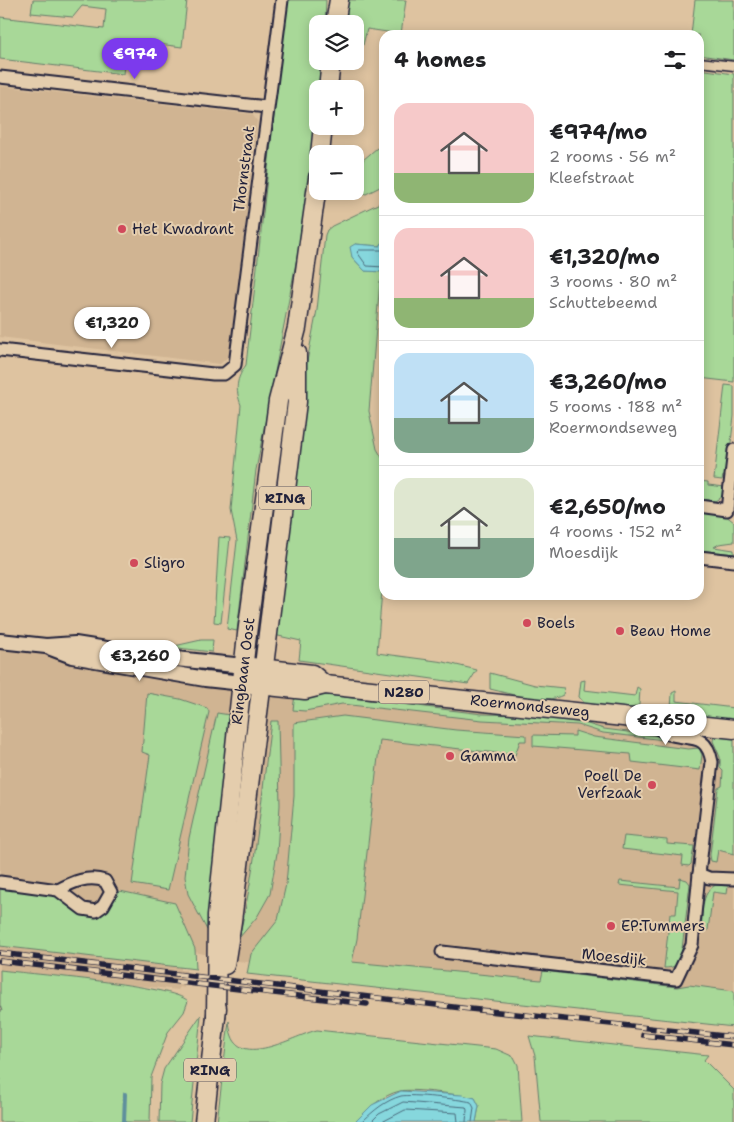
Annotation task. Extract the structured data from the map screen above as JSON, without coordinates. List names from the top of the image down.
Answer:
{
  "streets": {
    "main road": [
      "RING",
      "Ringbaan Oost",
      "N280",
      "Roermondseweg"
    ],
    "street": ["Thornstraat", "Moesdijk"]
  },
  "crossings": [
    ["Ringbaan Oost", "Roermondseweg"],
    ["Roermondseweg", "Moesdijk"]
  ],
  "places": [
    "Het Kwadrant",
    "Sligro",
    "Boels",
    "Beau Home",
    "Gamma",
    "Poell De Verfzaak",
    "EP:Tummers"
  ],
  "page": {
    "map_buttons": ["+", "−"],
    "heading": "4 homes",
    "price": [
      "€974",
      "€1,320",
      "€3,260",
      "€2,650"
    ],
    "list": [
      {
        "name": "€974/mo",
        "note": "2 rooms · 56 m² · Kleefstraat"
      },
      {
        "name": "€1,320/mo",
        "note": "3 rooms · 80 m² · Schuttebeemd"
      },
      {
        "name": "€3,260/mo",
        "note": "5 rooms · 188 m² · Roermondseweg"
      },
      {
        "name": "€2,650/mo",
        "note": "4 rooms · 152 m² · Moesdijk"
      }
    ]
  }
}
